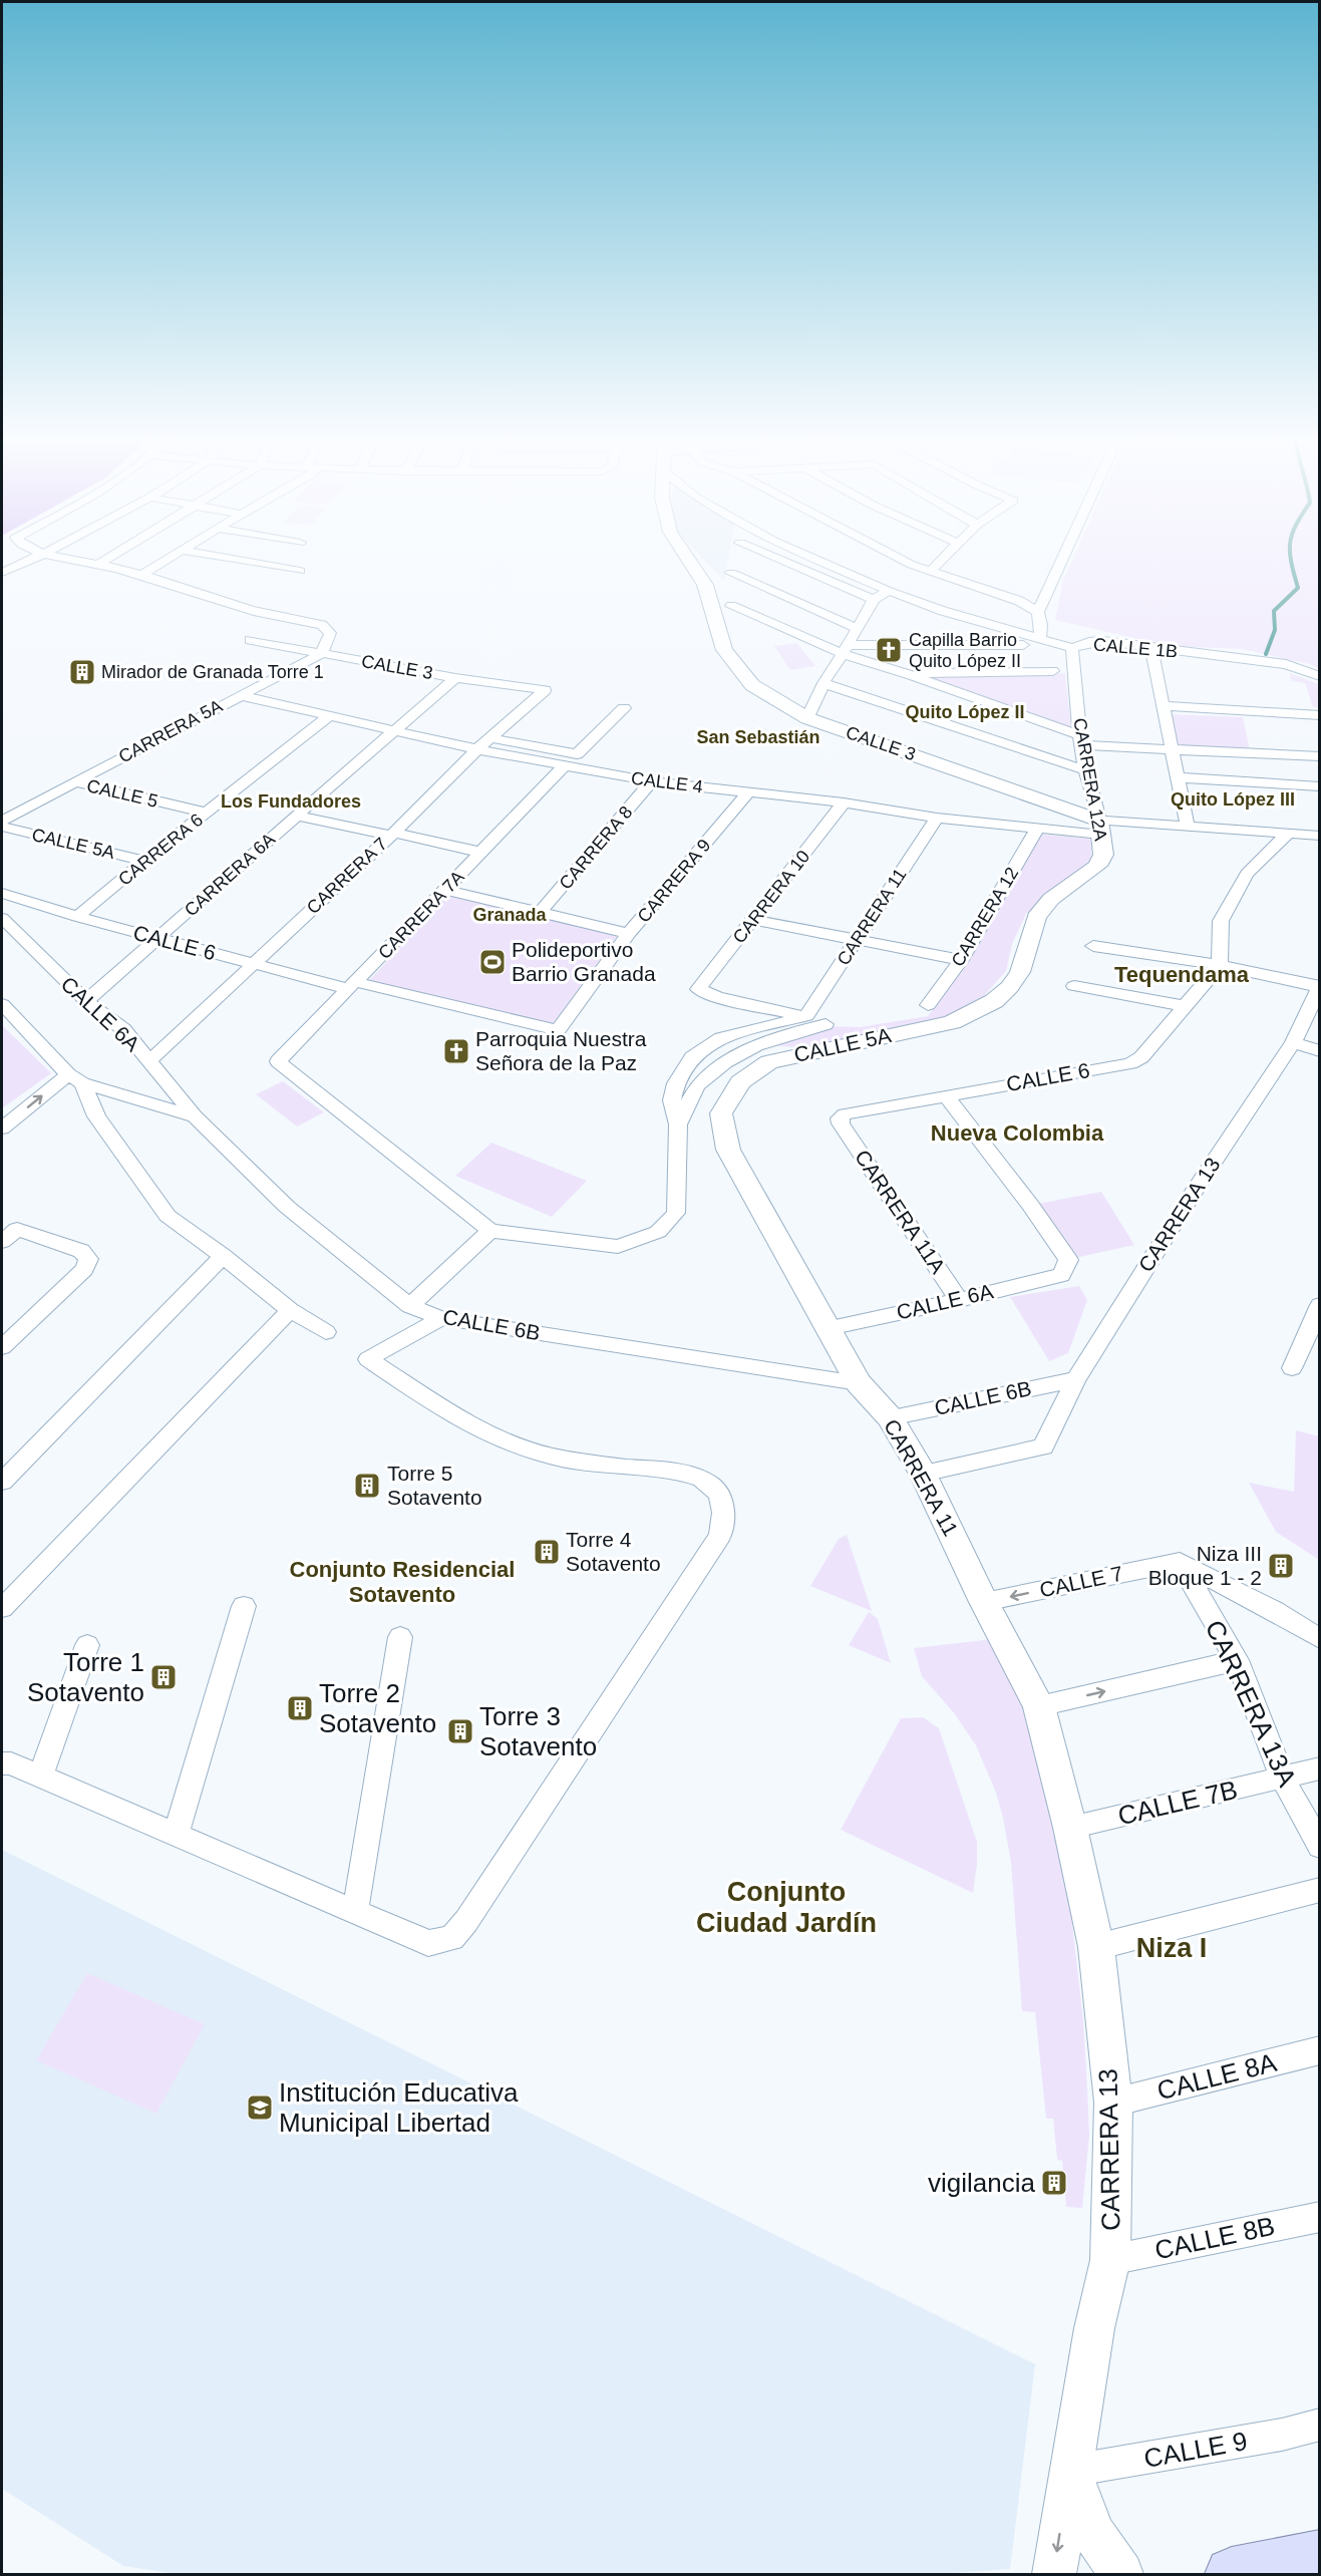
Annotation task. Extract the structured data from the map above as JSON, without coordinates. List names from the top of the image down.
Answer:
{
  "streets": {
    "street": [
      "CALLE 1B",
      "CALLE 3",
      "CARRERA 5A",
      "CARRERA 12A",
      "CALLE 4",
      "CALLE 5",
      "CALLE 5A",
      "CARRERA 8",
      "CARRERA 6",
      "CARRERA 6A",
      "CARRERA 7",
      "CARRERA 9",
      "CARRERA 10",
      "CARRERA 7A",
      "CARRERA 11",
      "CARRERA 12",
      "CALLE 6",
      "CALLE 6A",
      "CARRERA 11A",
      "CARRERA 13",
      "CALLE 6B",
      "CALLE 7",
      "CARRERA 13A",
      "CALLE 7B",
      "CALLE 8A",
      "CALLE 8B",
      "CALLE 9"
    ]
  },
  "crossings": [
    ["CALLE 1B", "CARRERA 12A"],
    ["CALLE 3", "CARRERA 5A"],
    ["CALLE 3", "CARRERA 12A"],
    ["CALLE 3", "CALLE 4"],
    ["CALLE 3", "CARRERA 6A"],
    ["CALLE 3", "CARRERA 7"],
    ["CARRERA 5A", "CALLE 4"],
    ["CARRERA 5A", "CALLE 5"],
    ["CARRERA 12A", "CALLE 4"],
    ["CARRERA 12A", "CALLE 5A"],
    ["CALLE 4", "CARRERA 8"],
    ["CALLE 4", "CARRERA 6"],
    ["CALLE 4", "CARRERA 6A"],
    ["CALLE 4", "CARRERA 7"],
    ["CALLE 4", "CARRERA 9"],
    ["CALLE 4", "CARRERA 10"],
    ["CALLE 4", "CARRERA 7A"],
    ["CALLE 4", "CARRERA 11"],
    ["CALLE 4", "CARRERA 12"],
    ["CALLE 5", "CARRERA 6"],
    ["CALLE 5A", "CARRERA 6"],
    ["CALLE 5A", "CARRERA 11"],
    ["CARRERA 6", "CALLE 6"],
    ["CARRERA 6A", "CALLE 6"],
    ["CARRERA 6A", "CALLE 6A"],
    ["CARRERA 7", "CALLE 6"],
    ["CARRERA 7", "CALLE 6A"],
    ["CARRERA 9", "CALLE 6"],
    ["CARRERA 10", "CARRERA 11"],
    ["CARRERA 7A", "CALLE 6"],
    ["CARRERA 11", "CALLE 6A"],
    ["CARRERA 11", "CARRERA 13"],
    ["CARRERA 11", "CALLE 6B"],
    ["CARRERA 11", "CALLE 7"],
    ["CARRERA 11", "CALLE 7B"],
    ["CALLE 6", "CALLE 6A"],
    ["CALLE 6", "CARRERA 11A"],
    ["CALLE 6A", "CARRERA 11A"],
    ["CALLE 6A", "CALLE 6B"],
    ["CARRERA 13", "CALLE 6B"],
    ["CARRERA 13", "CALLE 7B"],
    ["CARRERA 13", "CALLE 8A"],
    ["CARRERA 13", "CALLE 8B"],
    ["CARRERA 13", "CALLE 9"],
    ["CALLE 7", "CARRERA 13A"],
    ["CARRERA 13A", "CALLE 7B"]
  ],
  "districts": [
    "Quito López II",
    "San Sebastián",
    "Quito López III",
    "Los Fundadores",
    "Granada",
    "Tequendama",
    "Nueva Colombia",
    "Conjunto Residencial Sotavento",
    "Conjunto Ciudad Jardín",
    "Niza I"
  ],
  "places": {
    "church": ["Capilla Barrio Quito López II", "Parroquia Nuestra Señora de la Paz"],
    "building": [
      "Mirador de Granada Torre 1",
      "Torre 5 Sotavento",
      "Torre 4 Sotavento",
      "Niza III Bloque 1 - 2",
      "Torre 1 Sotavento",
      "Torre 2 Sotavento",
      "Torre 3 Sotavento",
      "vigilancia"
    ],
    "sports": ["Polideportivo Barrio Granada"],
    "school or university": ["Institución Educativa Municipal Libertad"]
  }
}
